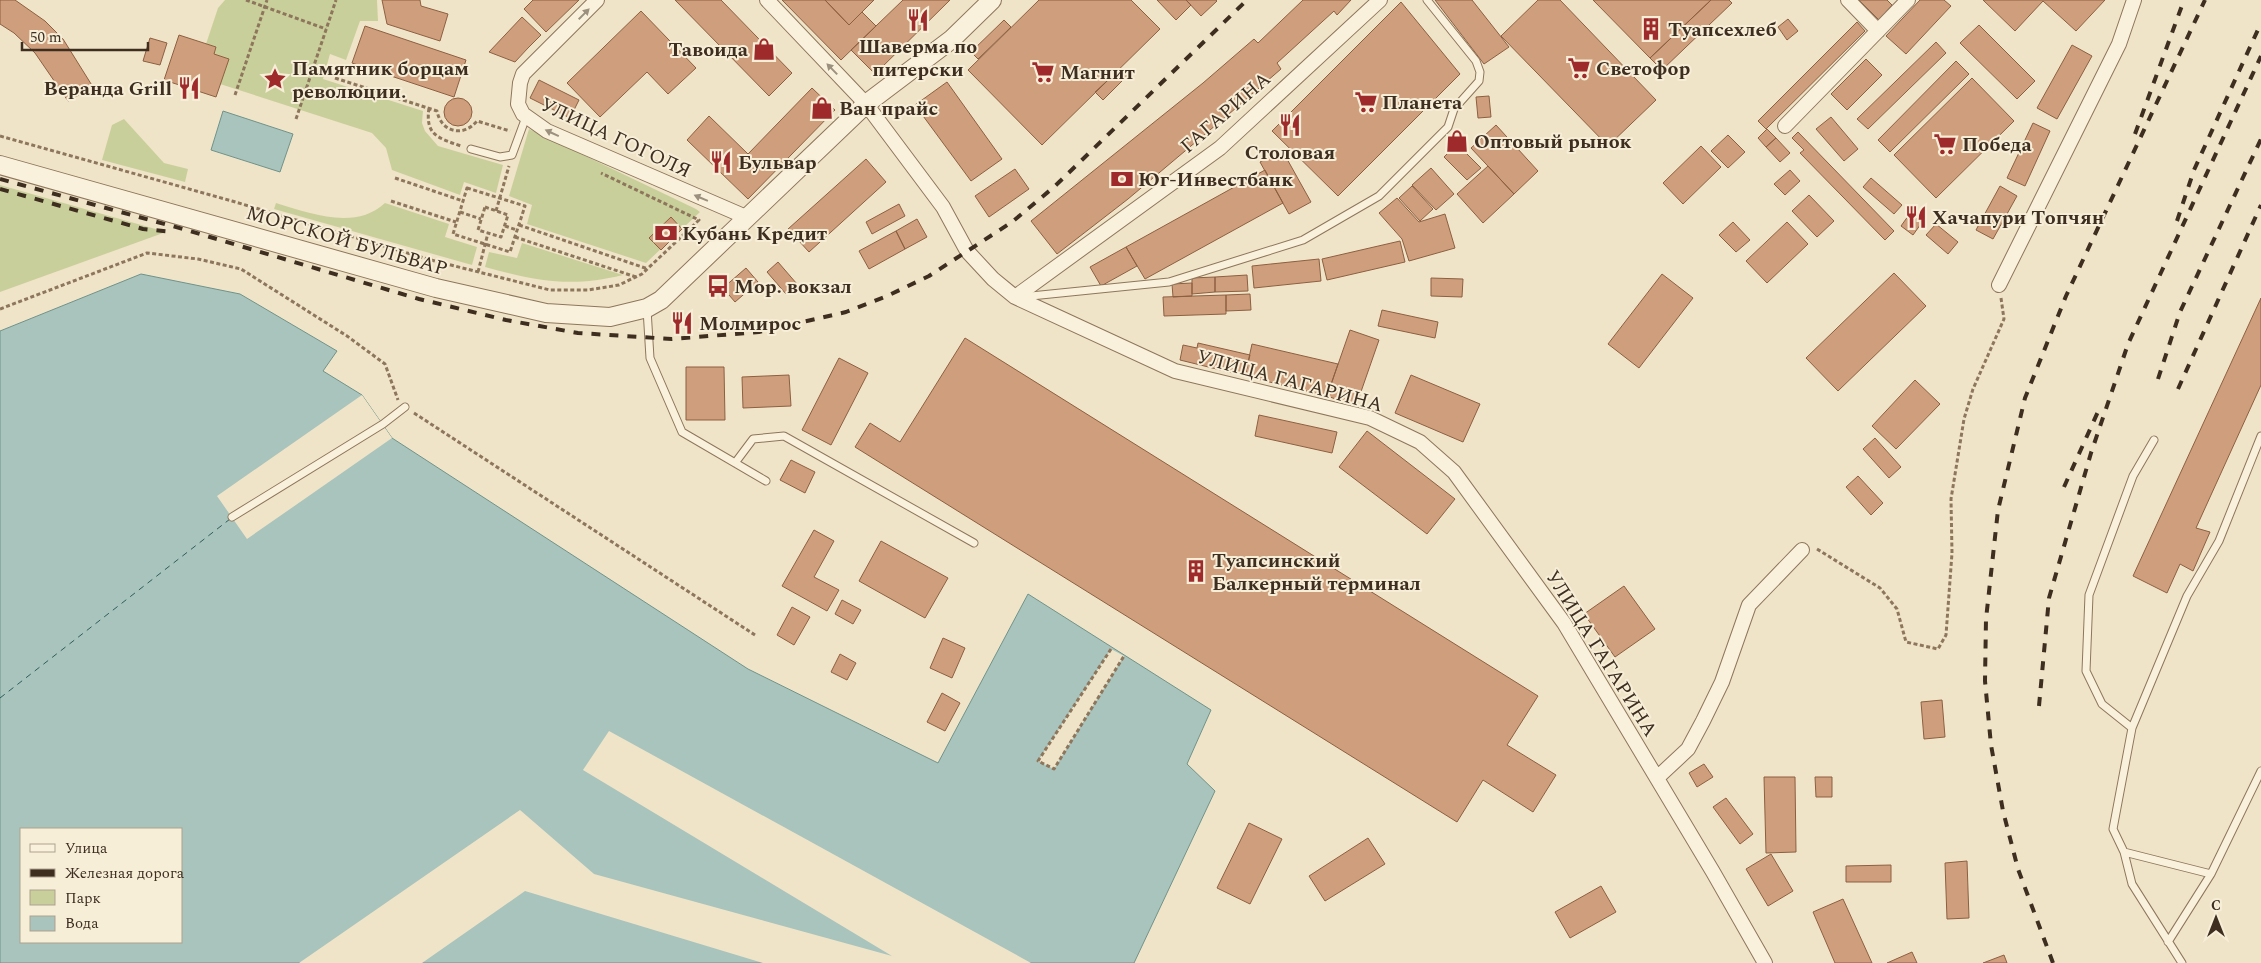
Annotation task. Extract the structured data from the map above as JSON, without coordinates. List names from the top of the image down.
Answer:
{
  "streets": {
    "street": [
      "ГАГАРИНА",
      "УЛИЦА ГОГОЛЯ",
      "МОРСКОЙ БУЛЬВАР",
      "УЛИЦА ГАГАРИНА"
    ]
  },
  "crossings": [
    ["ГАГАРИНА", "УЛИЦА ГАГАРИНА"],
    ["УЛИЦА ГОГОЛЯ", "МОРСКОЙ БУЛЬВАР"],
    ["МОРСКОЙ БУЛЬВАР", "УЛИЦА ГАГАРИНА"]
  ],
  "places": {
    "restaurant": [
      "Шаверма по питерски",
      "Веранда Grill",
      "Столовая",
      "Бульвар",
      "Хачапури Топчян",
      "Молмирос"
    ],
    "building": ["Туапсехлеб", "Туапсинский Балкерный терминал"],
    "shop": ["Тавоида", "Ван прайс", "Оптовый рынок"],
    "supermarket": [
      "Светофор",
      "Магнит",
      "Планета",
      "Победа"
    ],
    "place": ["Памятник борцам революции."],
    "bank": ["Юг-Инвестбанк", "Кубань Кредит"],
    "bus stop": ["Мор. вокзал"]
  },
  "legend": [
    "Улица",
    "Железная дорога",
    "Парк",
    "Вода"
  ],
  "scale_bar": "50 m",
  "north": "top"
}
